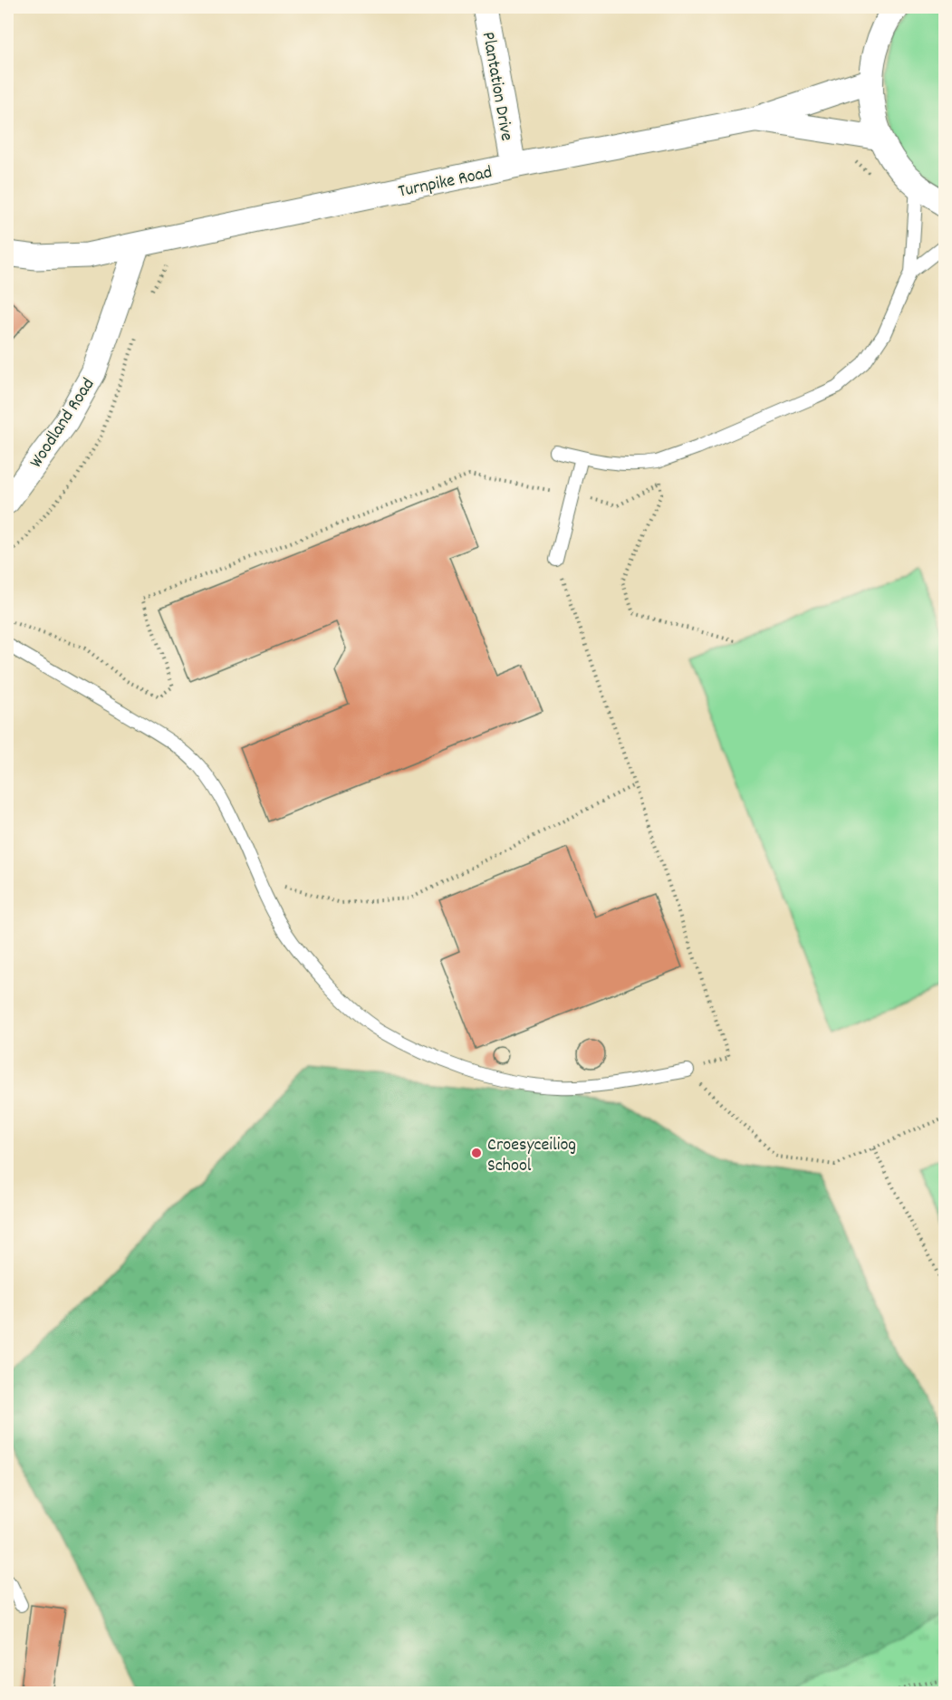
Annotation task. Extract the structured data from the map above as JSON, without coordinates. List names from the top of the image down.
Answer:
{
  "streets": {
    "street": ["Plantation Drive", "Turnpike Road", "Woodland Road"]
  },
  "crossings": [
    ["Plantation Drive", "Turnpike Road"],
    ["Turnpike Road", "Woodland Road"]
  ],
  "places": ["Croesyceiliog School"]
}
